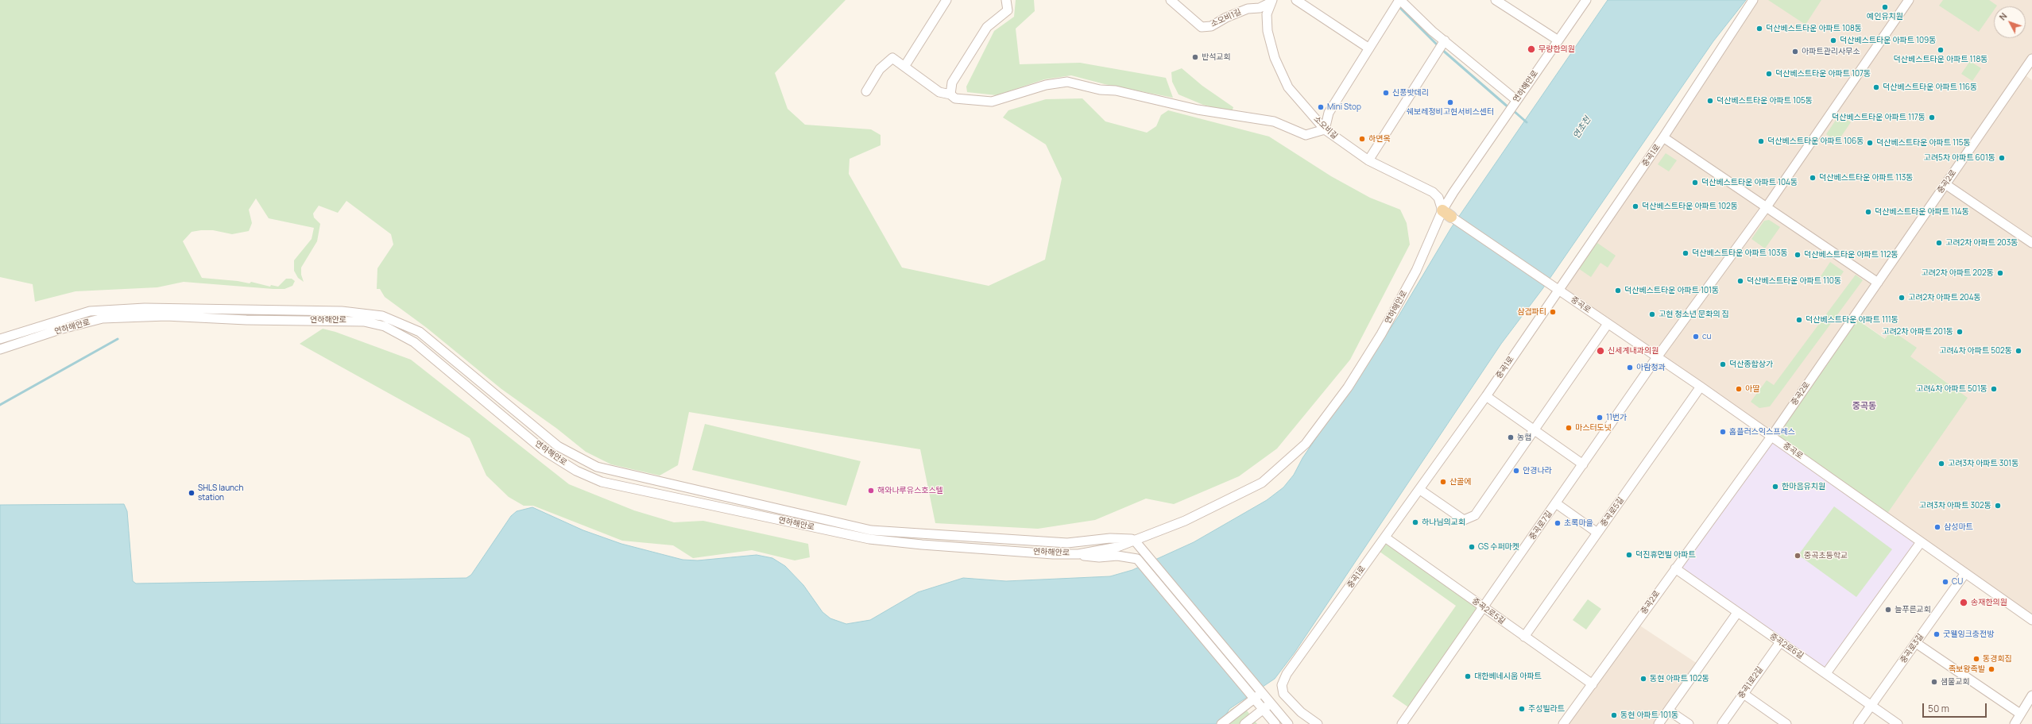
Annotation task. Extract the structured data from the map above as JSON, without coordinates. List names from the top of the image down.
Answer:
{
  "streets": {
    "street": [
      "소오비1길",
      "연하해안로",
      "소오비길",
      "중곡1로",
      "중곡2로",
      "중곡로",
      "중곡로5길",
      "중곡로7길",
      "중곡2로5길",
      "중곡2로6길",
      "중곡로3길",
      "중곡1로2길"
    ]
  },
  "crossings": [
    ["소오비1길", "소오비길"],
    ["연하해안로", "소오비길"],
    ["연하해안로", "중곡로"],
    ["소오비길", "중곡로"],
    ["중곡1로", "중곡로"],
    ["중곡1로", "중곡2로5길"],
    ["중곡2로", "중곡로"],
    ["중곡2로", "중곡2로5길"],
    ["중곡2로", "중곡2로6길"],
    ["중곡로", "중곡로5길"],
    ["중곡로", "중곡로7길"],
    ["중곡로", "중곡로3길"],
    ["중곡로5길", "중곡2로5길"],
    ["중곡로7길", "중곡2로5길"],
    ["중곡2로6길", "중곡로3길"],
    ["중곡2로6길", "중곡1로2길"]
  ],
  "districts": ["중곡동"],
  "water": ["연초천"],
  "places": [
    "예인유치원",
    "덕산베스트타운 아파트 108동",
    "덕산베스트타운 아파트 109동",
    "무량한의원",
    "덕산베스트타운 아파트 118동",
    "아파트관리사무소",
    "반석교회",
    "덕산베스트타운 아파트 107동",
    "덕산베스트타운 아파트 116동",
    "신풍밧데리",
    "덕산베스트타운 아파트 105동",
    "쉐보레정비고현서비스센터",
    "Mini Stop",
    "덕산베스트타운 아파트 117동",
    "하면옥",
    "덕산베스트타운 아파트 106동",
    "덕산베스트타운 아파트 115동",
    "고려5차 아파트 601동",
    "덕산베스트타운 아파트 113동",
    "덕산베스트타운 아파트 104동",
    "덕산베스트타운 아파트 102동",
    "덕산베스트타운 아파트 114동",
    "고려2차 아파트 203동",
    "덕산베스트타운 아파트 103동",
    "덕산베스트타운 아파트 112동",
    "고려2차 아파트 202동",
    "덕산베스트타운 아파트 110동",
    "덕산베스트타운 아파트 101동",
    "고려2차 아파트 204동",
    "삼겹파티",
    "고현 청소년 문화의 집",
    "덕산베스트타운 아파트 111동",
    "고려2차 아파트 201동",
    "cu",
    "신세계내과의원",
    "고려4차 아파트 502동",
    "덕산종합상가",
    "아람청과",
    "아딸",
    "고려4차 아파트 501동",
    "11번가",
    "마스터도넛",
    "홈플러스익스프레스",
    "농협",
    "고려3차 아파트 301동",
    "안경나라",
    "산골에",
    "한마음유치원",
    "해와나루유스호스텔",
    "SHLS launch station",
    "고려3차 아파트 302동",
    "하나님의교회",
    "초록마을",
    "삼성마트",
    "GS 수퍼마켓",
    "덕진휴먼빌 아파트",
    "중곡초등학교",
    "CU",
    "송재한의원",
    "늘푸른교회",
    "굿웰잉크충전방",
    "동경회집",
    "족보왕족발",
    "대한베네시움 아파트",
    "동현 아파트 102동",
    "샘물교회",
    "주성빌라트",
    "동현 아파트 101동"
  ],
  "scale_bar": "50 m",
  "north": "top left"
}
